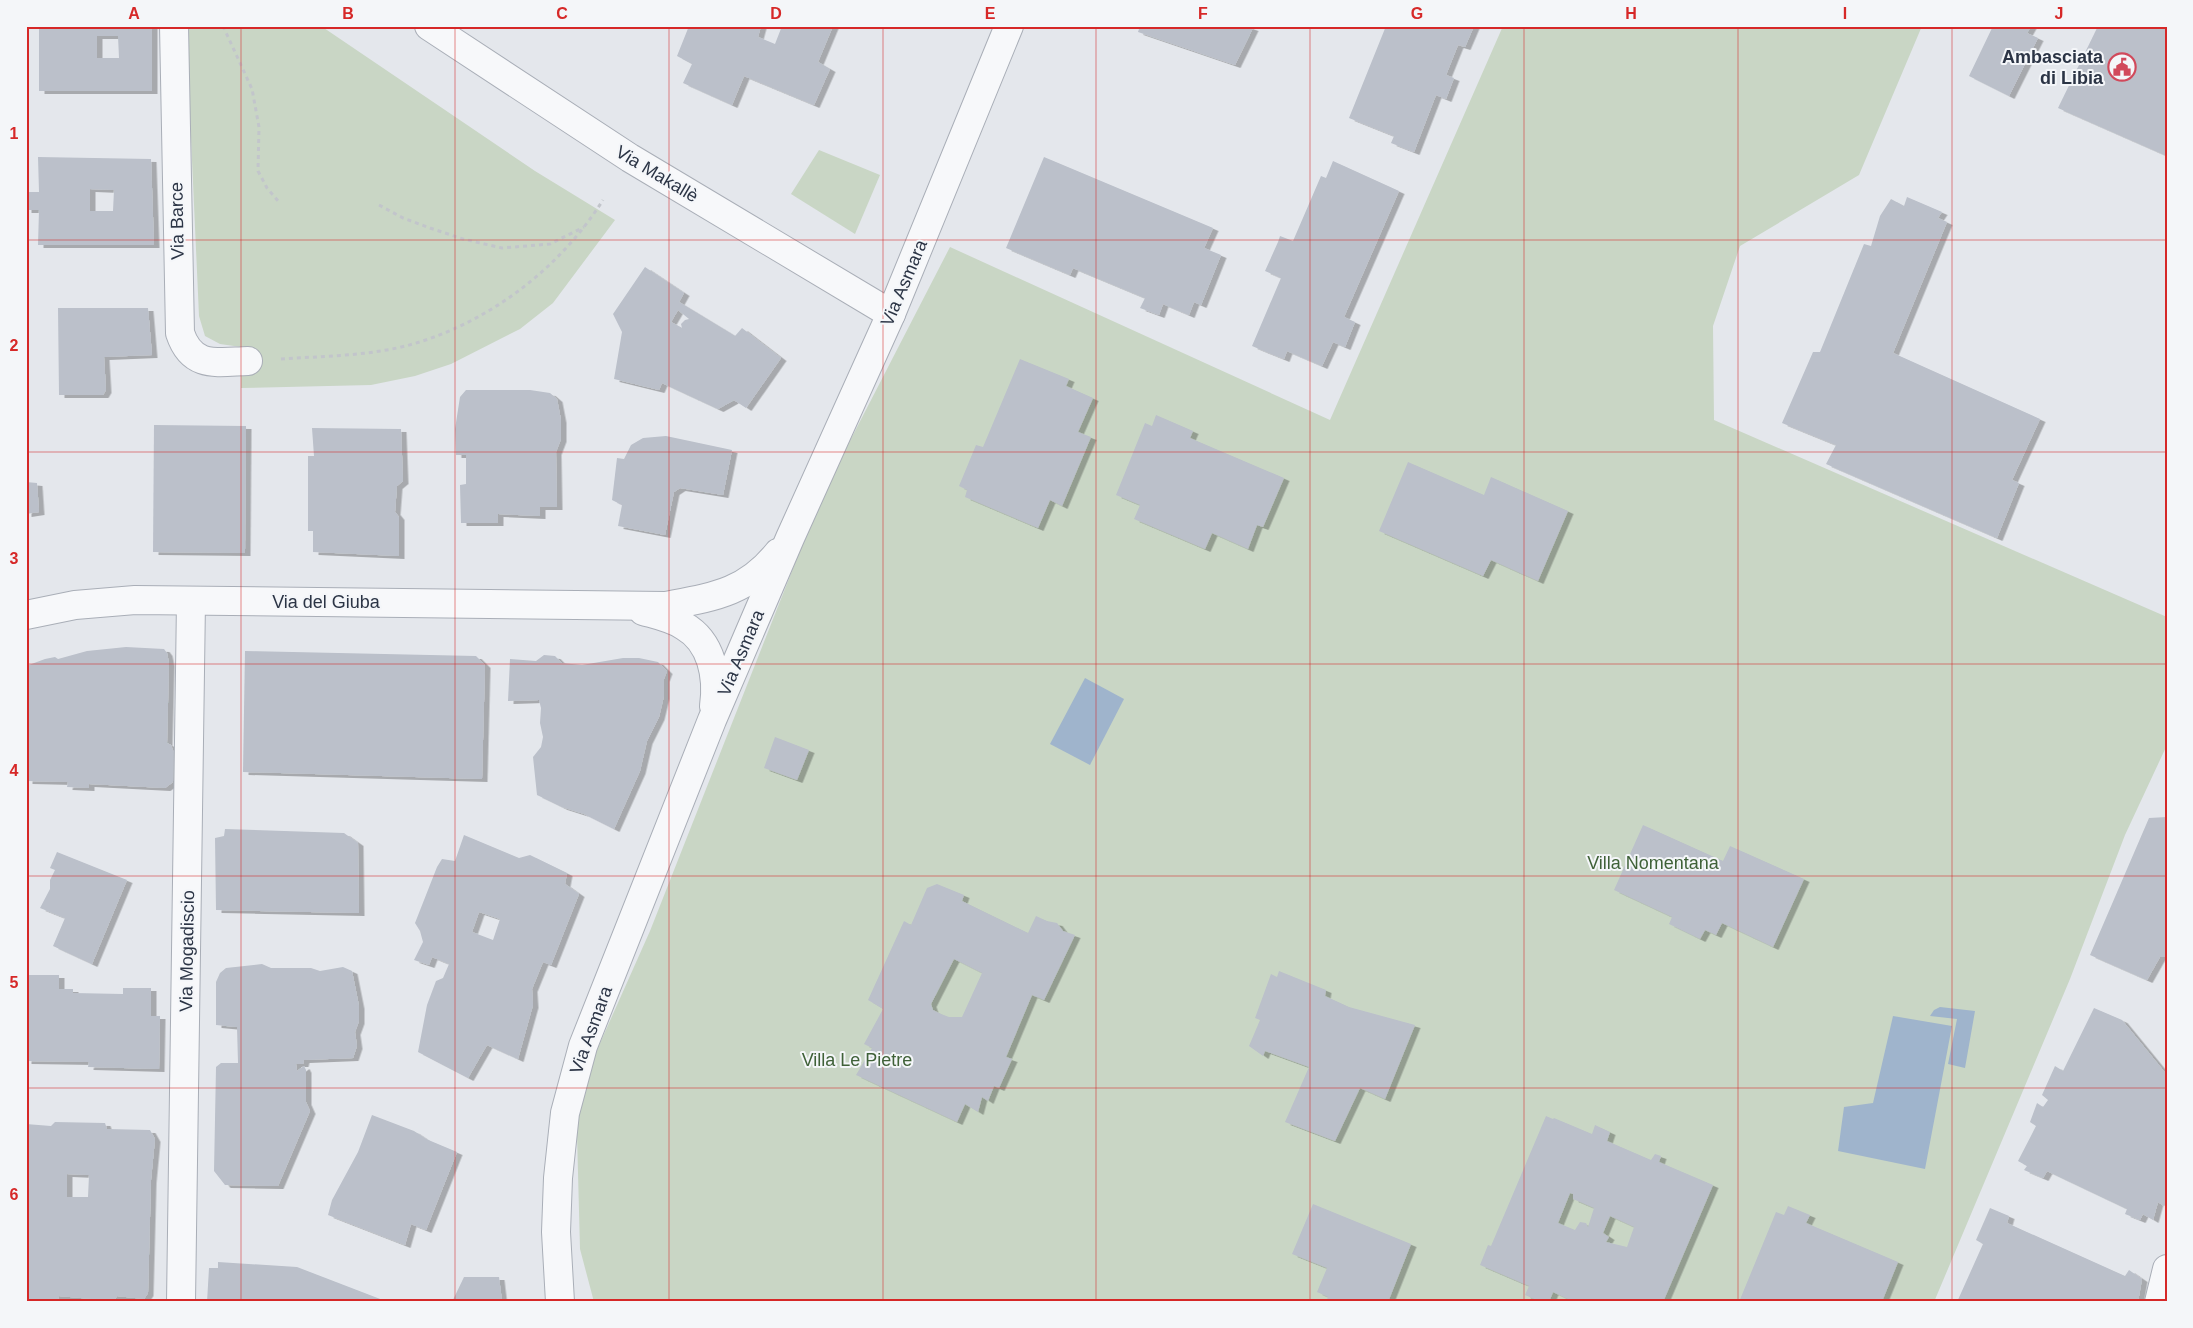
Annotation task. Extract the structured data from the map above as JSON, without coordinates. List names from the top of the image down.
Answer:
{
  "streets": {
    "street": [
      "Via Makallè",
      "Via Barce",
      "Via Asmara",
      "Via del Giuba",
      "Via Mogadiscio"
    ]
  },
  "crossings": [
    ["Via Makallè", "Via Asmara"],
    ["Via Asmara", "Via del Giuba"],
    ["Via del Giuba", "Via Mogadiscio"]
  ],
  "parks": ["Villa Nomentana", "Villa Le Pietre"],
  "places": {
    "public building": ["Ambasciata di Libia"]
  },
  "grid": {
    "columns": [
      "A",
      "B",
      "C",
      "D",
      "E",
      "F",
      "G",
      "H",
      "I",
      "J"
    ],
    "rows": [
      "1",
      "2",
      "3",
      "4",
      "5",
      "6"
    ]
  }
}
